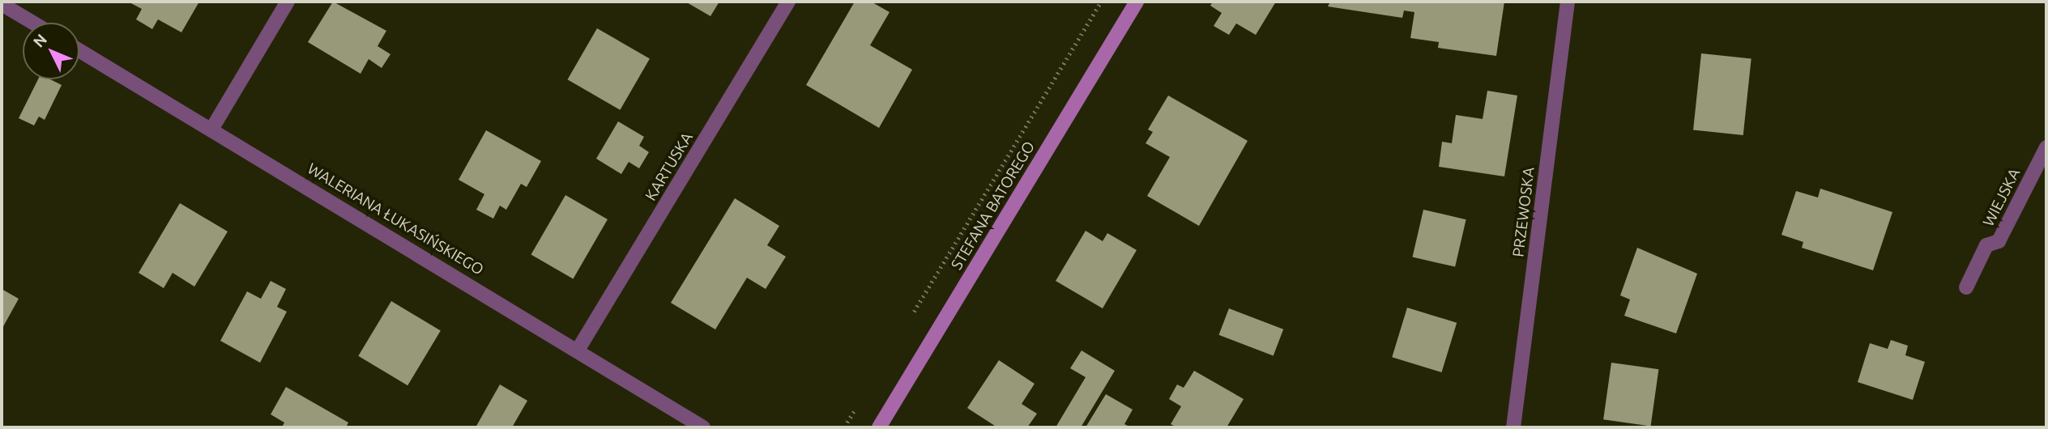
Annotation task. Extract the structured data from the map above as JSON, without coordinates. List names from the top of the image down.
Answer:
{
  "streets": {
    "street": [
      "KARTUSKA",
      "WIEJSKA",
      "STEFANA BATOREGO",
      "PRZEWOSKA",
      "WALERIANA ŁUKASIŃSKIEGO"
    ]
  },
  "crossings": [
    ["KARTUSKA", "WALERIANA ŁUKASIŃSKIEGO"]
  ],
  "north": "top left"
}
